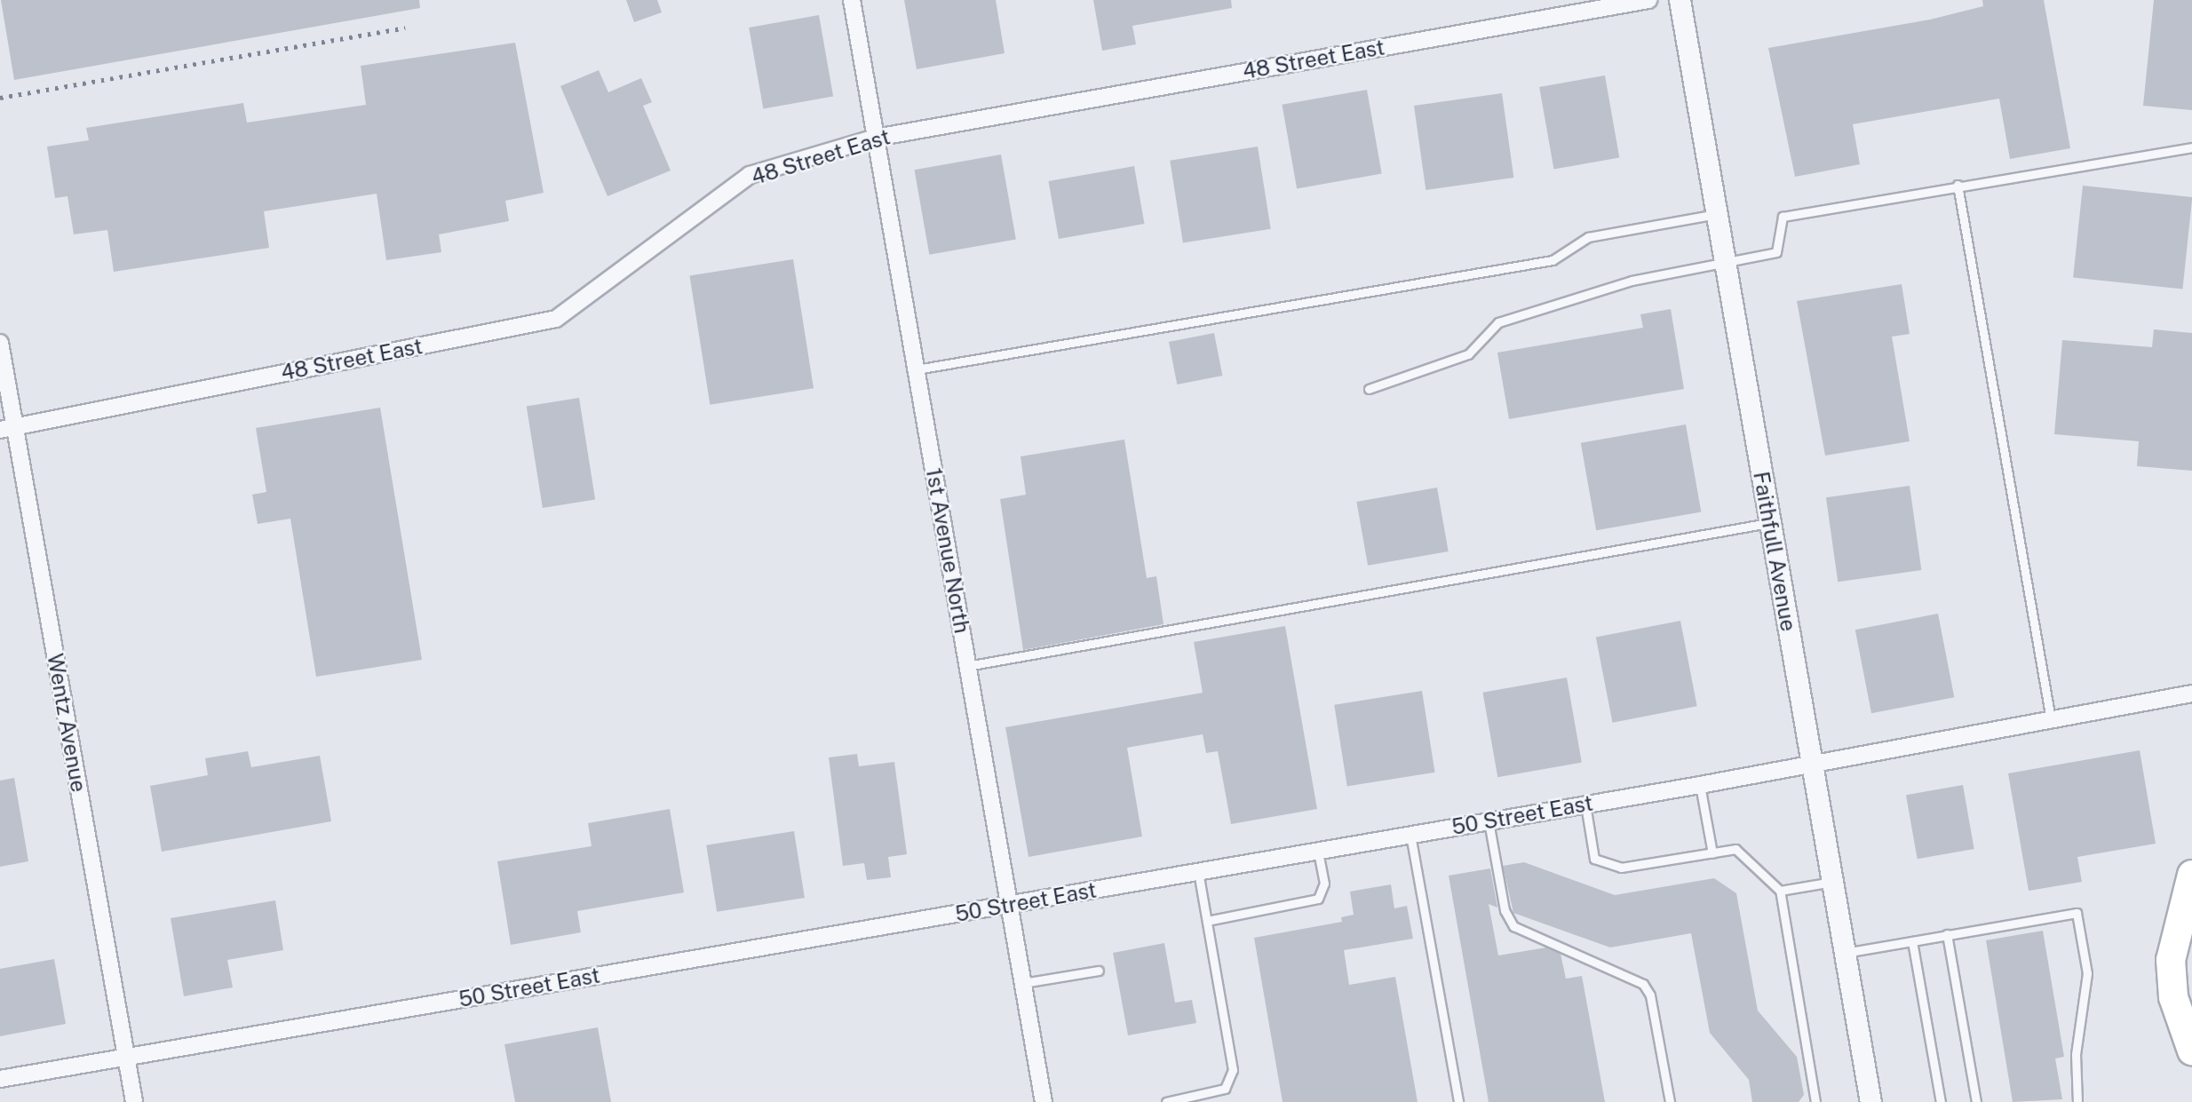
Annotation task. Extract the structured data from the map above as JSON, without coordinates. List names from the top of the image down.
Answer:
{
  "streets": {
    "street": [
      "48 Street East",
      "1st Avenue North",
      "Faithfull Avenue",
      "Wentz Avenue",
      "50 Street East"
    ]
  },
  "crossings": [
    ["48 Street East", "1st Avenue North"],
    ["48 Street East", "Wentz Avenue"],
    ["1st Avenue North", "50 Street East"],
    ["Faithfull Avenue", "50 Street East"],
    ["Wentz Avenue", "50 Street East"]
  ]
}
